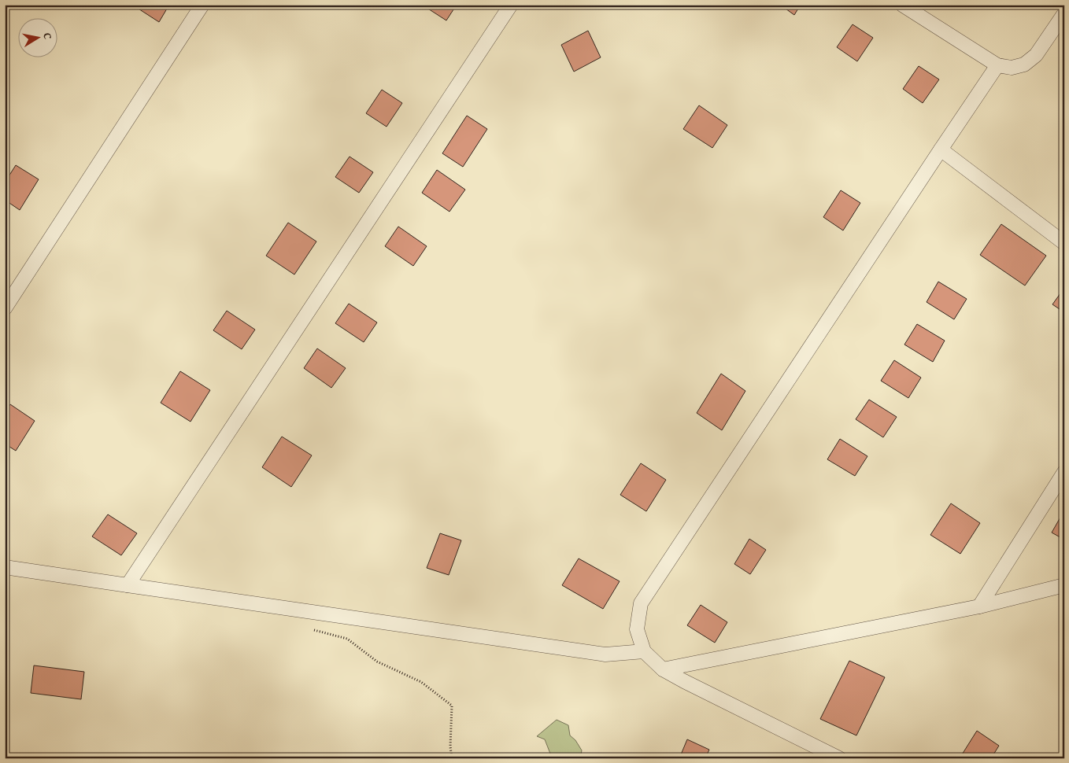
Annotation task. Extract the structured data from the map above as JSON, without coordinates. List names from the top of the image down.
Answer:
{
  "north": "right"
}
